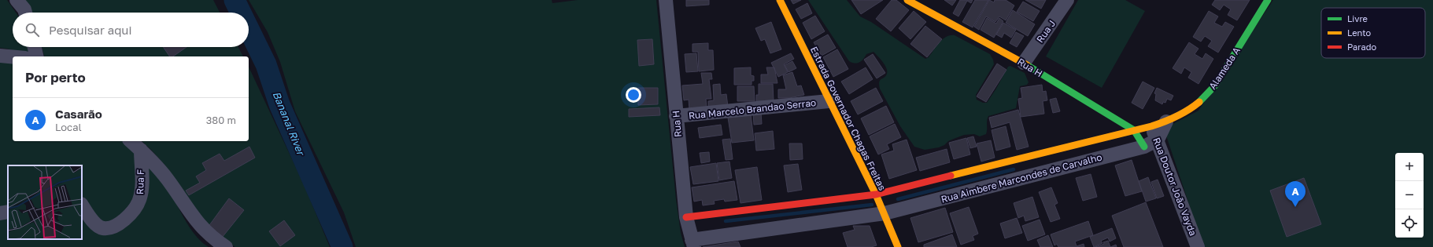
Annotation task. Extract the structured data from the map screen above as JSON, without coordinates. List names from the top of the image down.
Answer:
{
  "streets": {
    "street": [
      "Rua J",
      "Rua H",
      "Alameda A",
      "Rua Marcelo Brandao Serrao",
      "Estrada Governador Chagas Freitas",
      "Rua Aimbere Marcondes de Carvalho",
      "Rua F",
      "Rua Doutor João Vayda"
    ]
  },
  "crossings": [
    ["Rua J", "Rua H"],
    ["Rua H", "Rua Marcelo Brandao Serrao"],
    ["Rua H", "Rua Aimbere Marcondes de Carvalho"],
    ["Alameda A", "Rua Aimbere Marcondes de Carvalho"],
    ["Alameda A", "Rua Doutor João Vayda"],
    ["Rua Marcelo Brandao Serrao", "Estrada Governador Chagas Freitas"],
    ["Estrada Governador Chagas Freitas", "Rua Aimbere Marcondes de Carvalho"],
    ["Rua Aimbere Marcondes de Carvalho", "Rua Doutor João Vayda"]
  ],
  "water": ["Bananal River"],
  "legend": ["Livre", "Lento", "Parado"],
  "page": {
    "search": "Pesquisar aqui",
    "heading": "Por perto",
    "list": [
      {
        "mark": "A",
        "name": "Casarão",
        "note": "Local",
        "value": "380 m"
      }
    ],
    "map_buttons": ["+", "−"],
    "pins": "A"
  }
}
